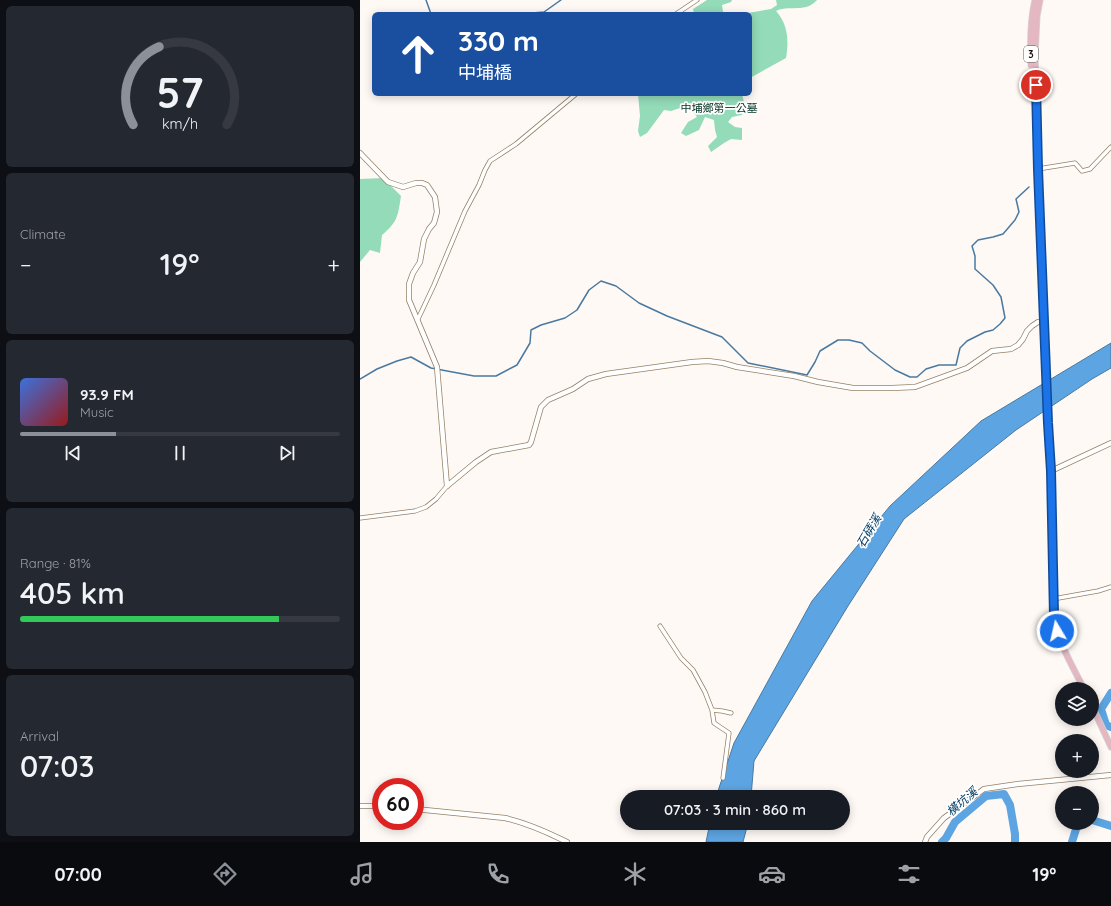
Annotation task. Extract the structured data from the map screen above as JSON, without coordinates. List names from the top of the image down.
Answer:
{
  "streets": {
    "main road": ["3"]
  },
  "water": ["石硦溪", "橫坑溪"],
  "parks": ["中埔鄉第一公墓"],
  "page": {
    "turn": ["330 m", "中埔橋"],
    "tile": [
      "Climate",
      ["Range · 81%", "405 km"],
      ["Arrival", "07:03"]
    ],
    "heat": ["−", "19°", "+"],
    "song": ["93.9 FM", "Music"],
    "map_buttons": ["+", "−"],
    "limit": "60",
    "trip": "07:03 · 3 min · 860 m",
    "tabs": ["07:00", "19°"],
    "gauge": ["57", "km/h"]
  }
}
